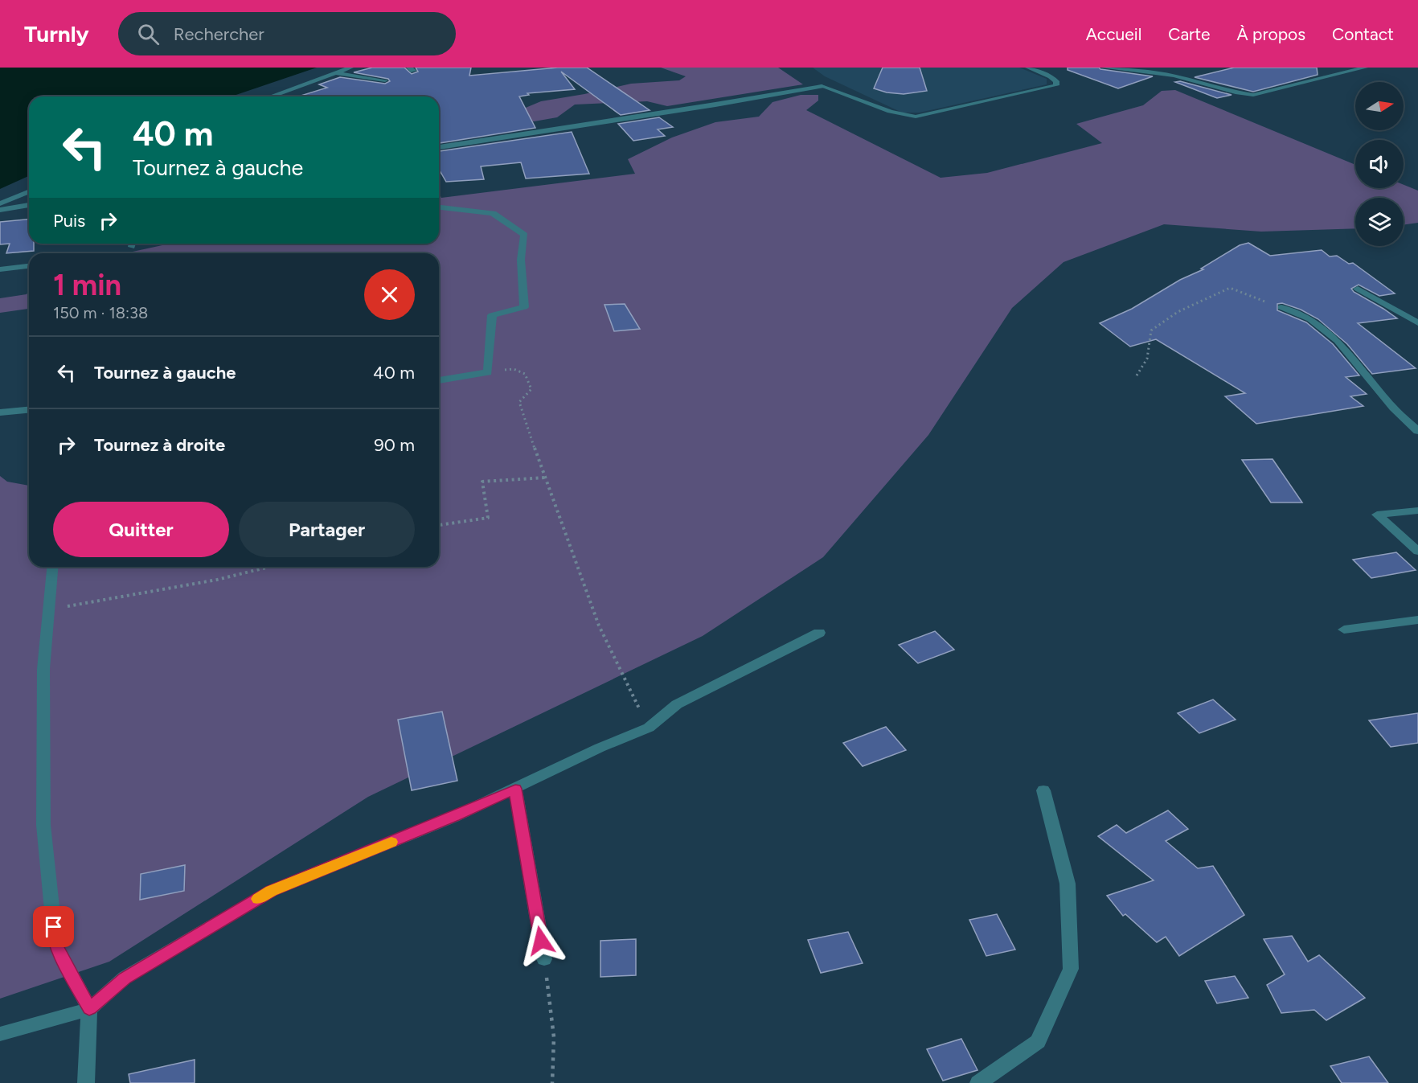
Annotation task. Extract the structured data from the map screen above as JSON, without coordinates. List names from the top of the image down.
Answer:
{
  "north": "right",
  "page": {
    "header": "Turnly",
    "search": "Rechercher",
    "nav": [
      "Accueil",
      "Carte",
      "À propos",
      "Contact"
    ],
    "turn": ["40 m", "Tournez à gauche"],
    "then": "Puis",
    "heading": ["1 min", "150 m · 18:38"],
    "list": [
      {
        "name": "Tournez à gauche",
        "value": "40 m"
      },
      {
        "name": "Tournez à droite",
        "value": "90 m"
      }
    ],
    "buttons": ["Quitter", "Partager"]
  }
}
